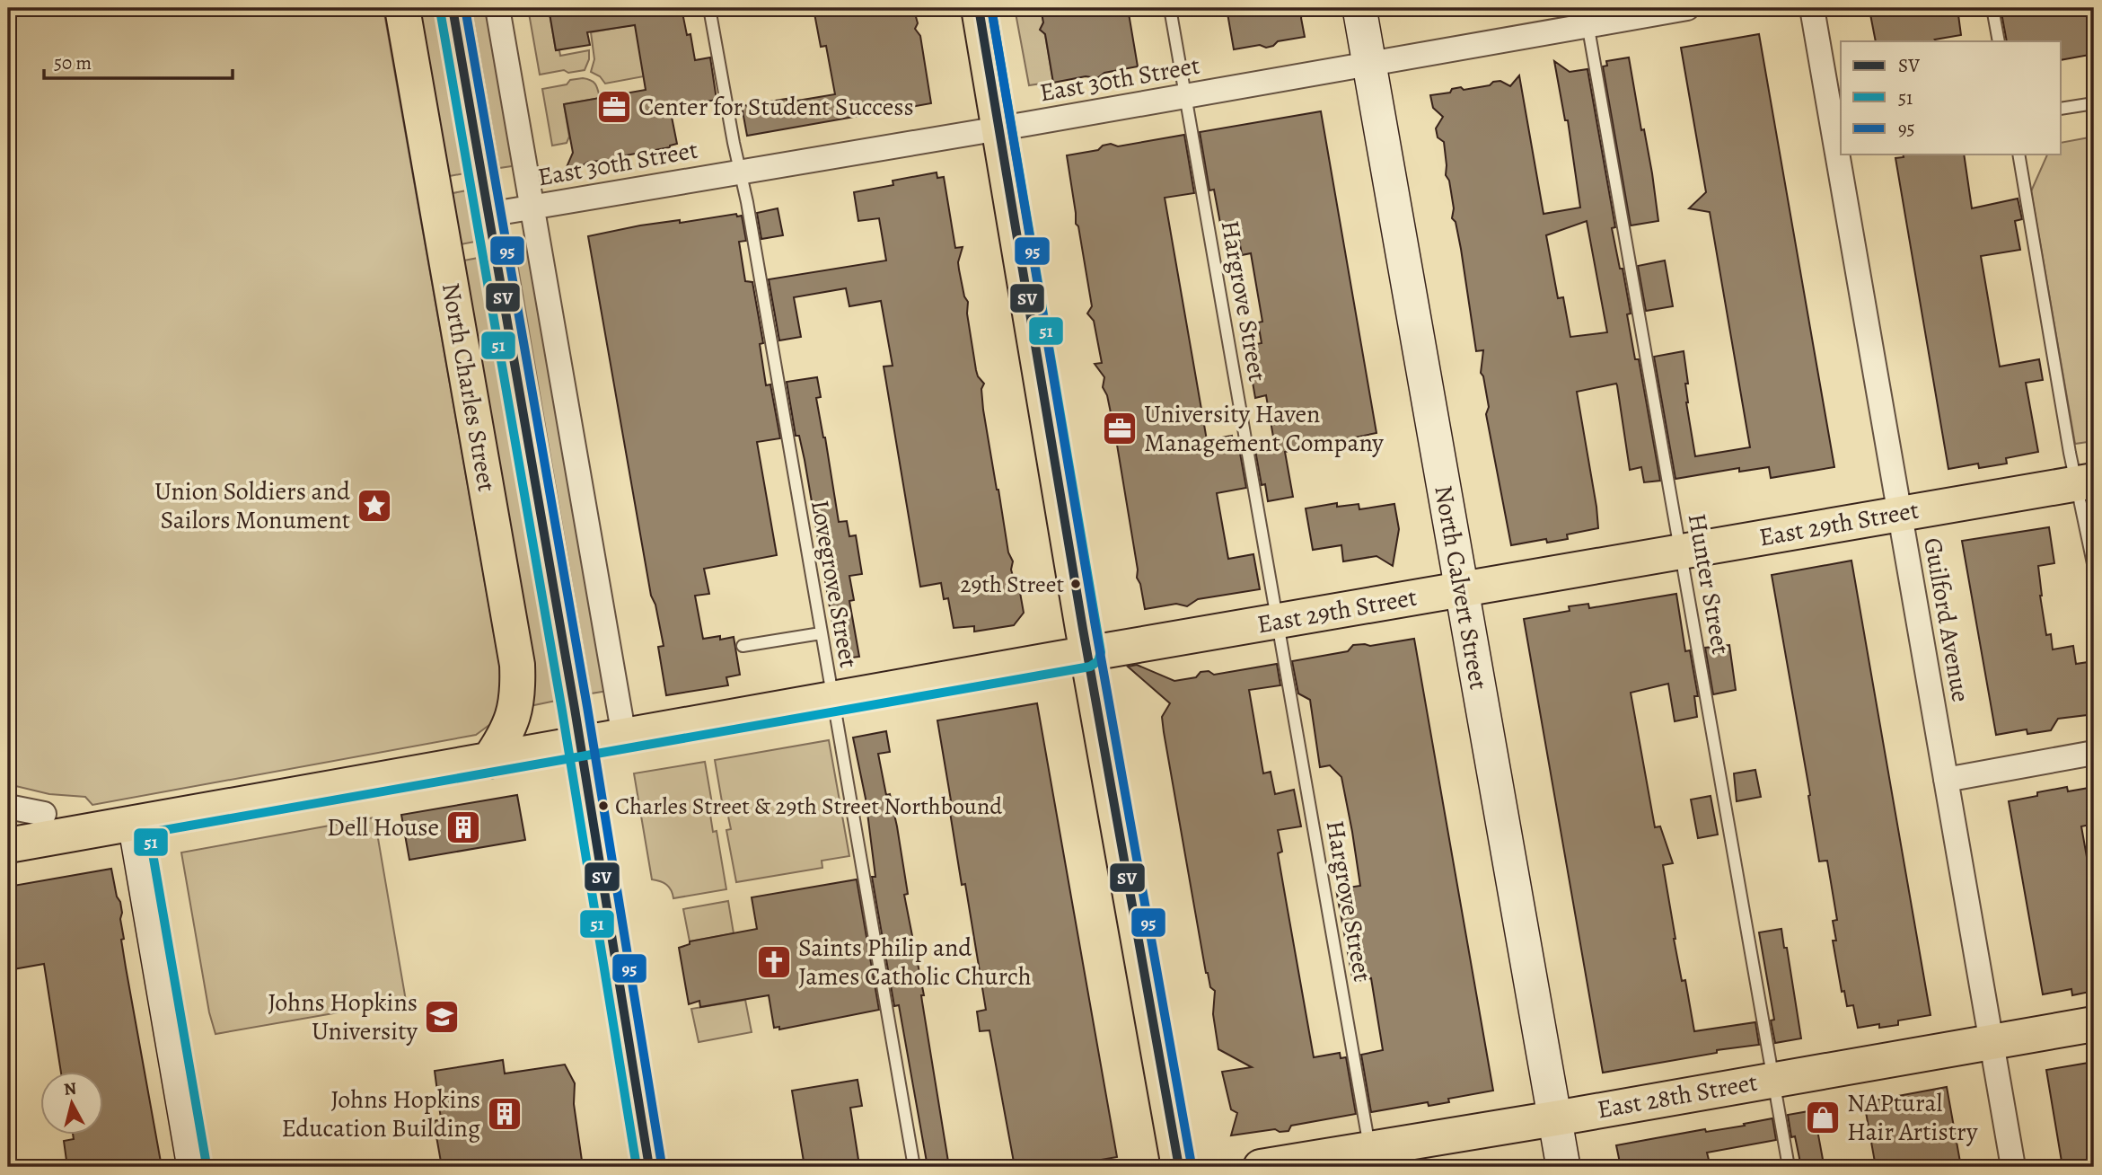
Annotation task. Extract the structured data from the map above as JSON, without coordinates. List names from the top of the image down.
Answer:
{
  "streets": {
    "main road": [
      "North Charles Street",
      "East 29th Street",
      "North Calvert Street",
      "East 28th Street"
    ],
    "street": ["East 30th Street", "Guilford Avenue"],
    "lane": ["Hargrove Street", "Lovegrove Street", "Hunter Street"]
  },
  "crossings": [
    ["East 30th Street", "Hargrove Street"],
    ["East 30th Street", "North Charles Street"],
    ["East 30th Street", "Lovegrove Street"],
    ["East 30th Street", "Hunter Street"],
    ["East 30th Street", "North Calvert Street"],
    ["Hargrove Street", "East 29th Street"],
    ["Hargrove Street", "East 28th Street"],
    ["North Charles Street", "East 29th Street"],
    ["East 29th Street", "Lovegrove Street"],
    ["East 29th Street", "Hunter Street"],
    ["East 29th Street", "North Calvert Street"],
    ["East 29th Street", "Guilford Avenue"],
    ["Hunter Street", "East 28th Street"],
    ["North Calvert Street", "East 28th Street"],
    ["Guilford Avenue", "East 28th Street"]
  ],
  "places": {
    "office": ["Center for Student Success", "University Haven Management Company"],
    "place": ["Union Soldiers and Sailors Monument"],
    "other": ["29th Street", "Charles Street & 29th Street Northbound"],
    "building": ["Dell House", "Johns Hopkins Education Building"],
    "church": ["Saints Philip and James Catholic Church"],
    "school or university": ["Johns Hopkins University"],
    "shop": ["NAPtural Hair Artistry"]
  },
  "lines": ["transit line SV", "transit line 51", "transit line 95"],
  "legend": ["SV", "51", "95"],
  "scale_bar": "50 m",
  "north": "top"
}
